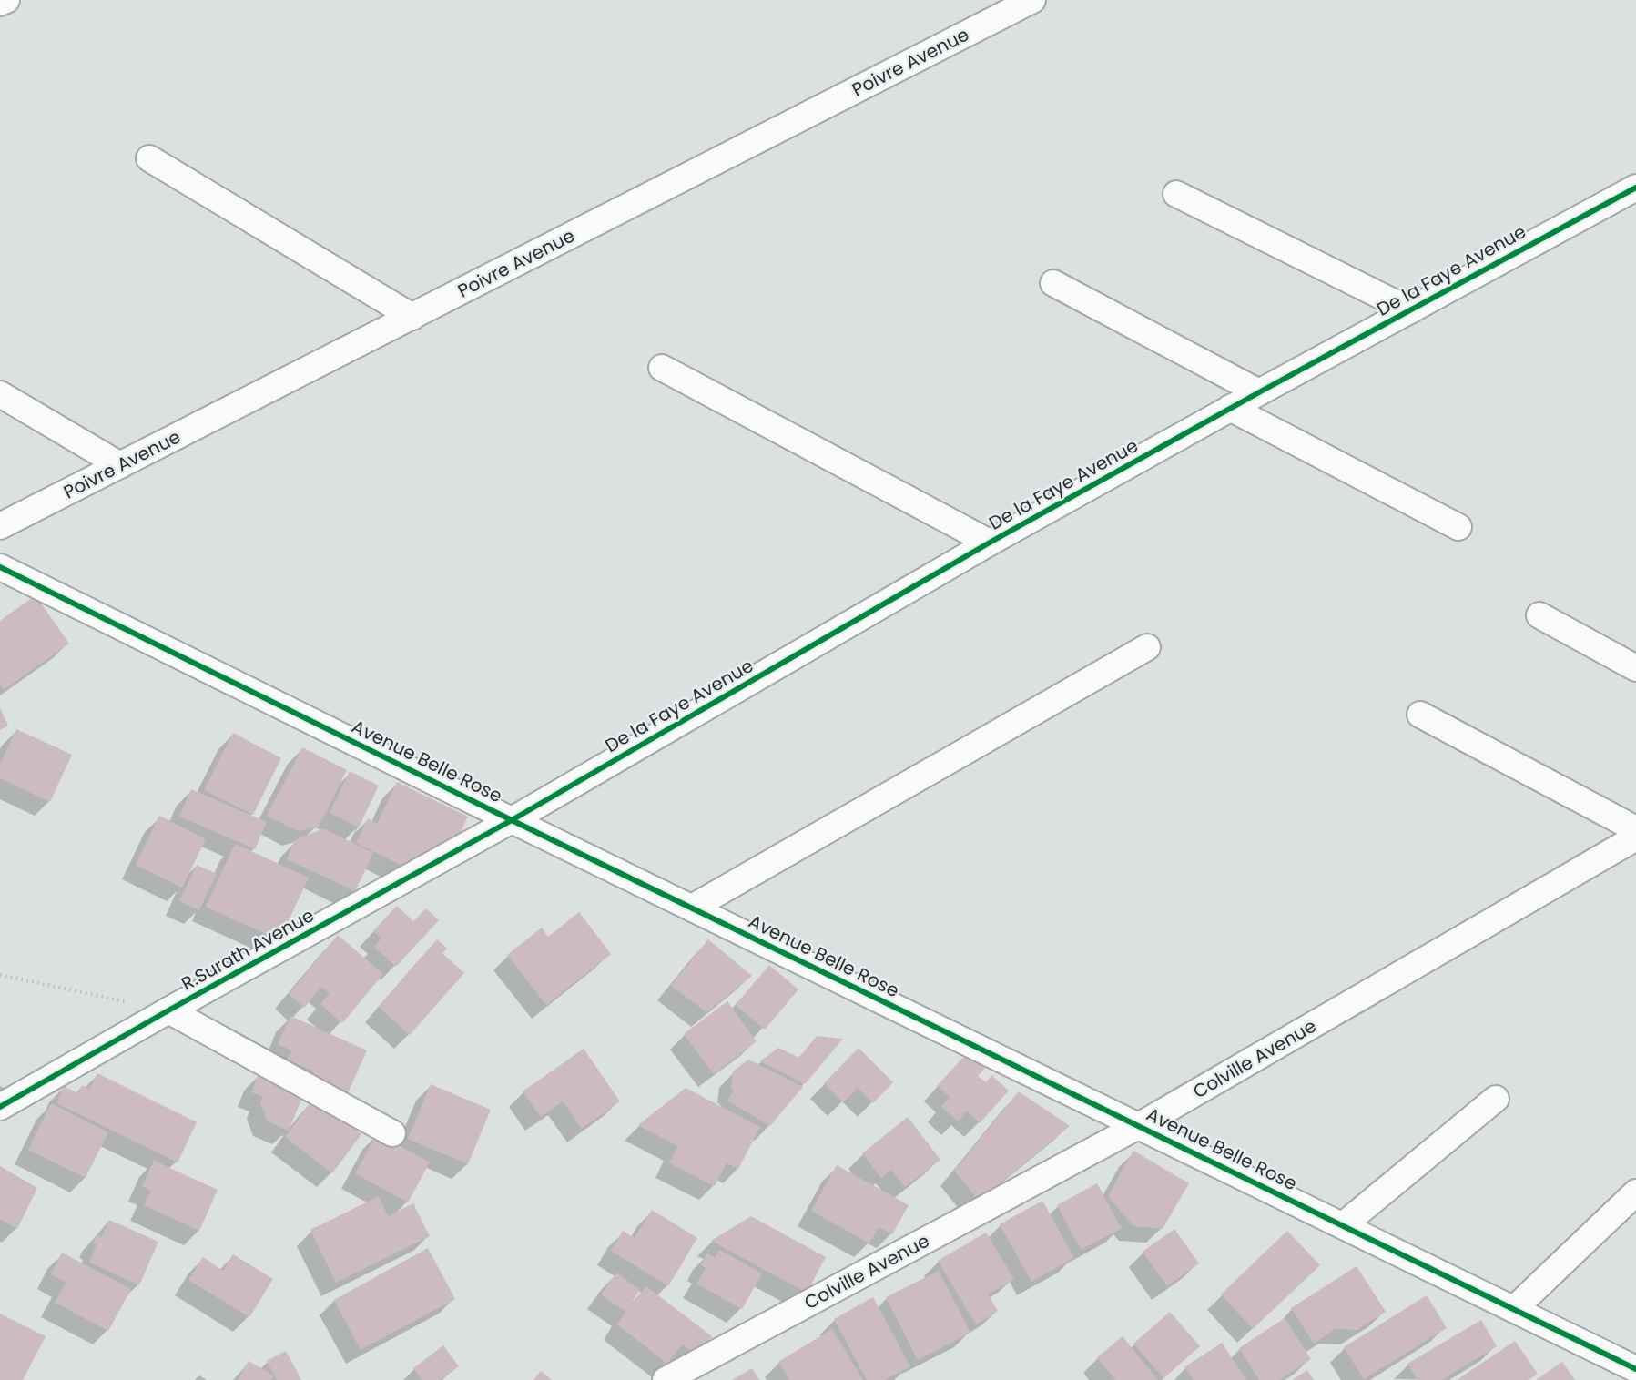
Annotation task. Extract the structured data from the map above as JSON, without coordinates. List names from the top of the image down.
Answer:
{
  "streets": {
    "street": [
      "Poivre Avenue",
      "De la Faye Avenue",
      "Avenue Belle Rose",
      "R.Surath Avenue",
      "Colville Avenue"
    ]
  },
  "crossings": [
    ["De la Faye Avenue", "Avenue Belle Rose"],
    ["De la Faye Avenue", "R.Surath Avenue"],
    ["Avenue Belle Rose", "R.Surath Avenue"],
    ["Avenue Belle Rose", "Colville Avenue"]
  ]
}
